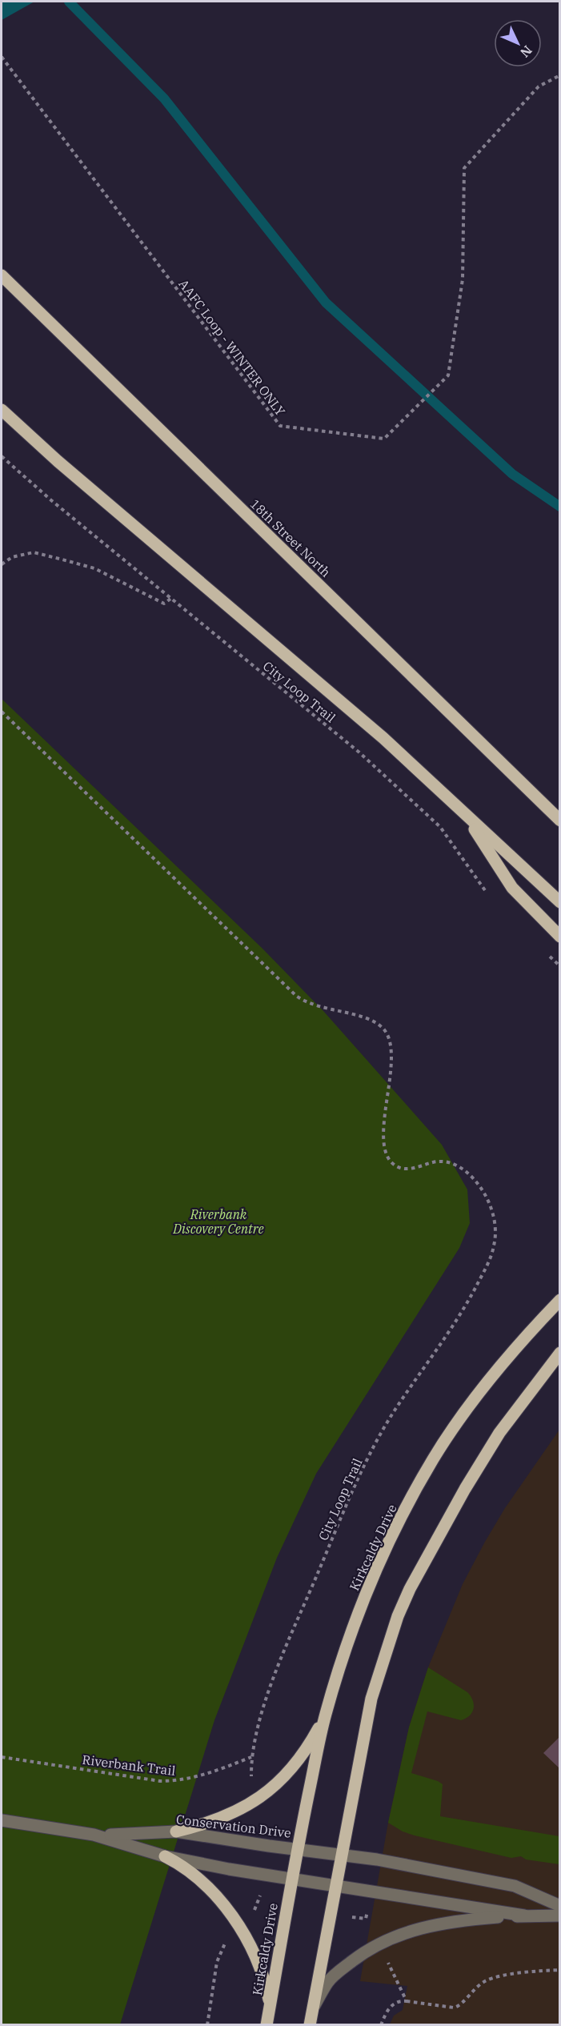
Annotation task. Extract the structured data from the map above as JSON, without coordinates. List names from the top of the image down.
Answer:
{
  "streets": {
    "main road": ["18th Street North", "Kirkcaldy Drive"],
    "street": ["Conservation Drive"],
    "path": ["AAFC Loop - WINTER ONLY", "City Loop Trail", "Riverbank Trail"]
  },
  "crossings": [
    ["City Loop Trail", "Riverbank Trail"],
    ["Kirkcaldy Drive", "Conservation Drive"]
  ],
  "parks": ["Riverbank Discovery Centre"],
  "north": "bottom right"
}
